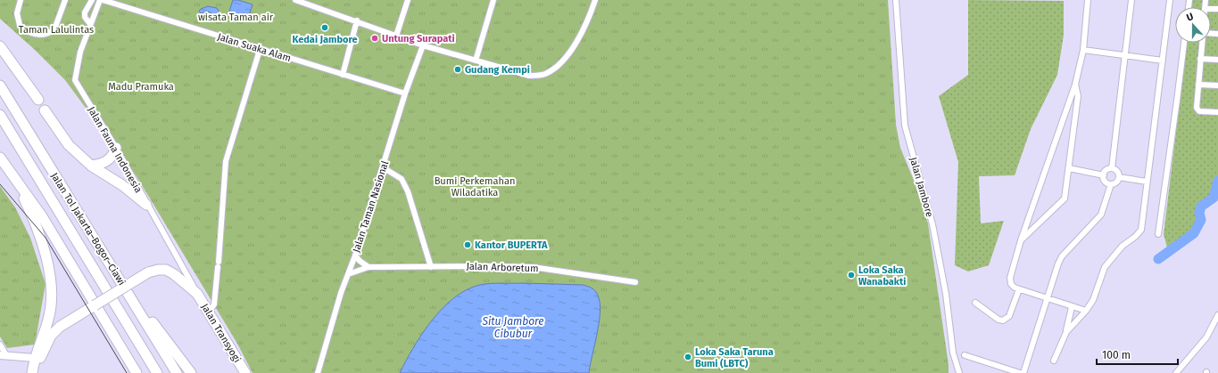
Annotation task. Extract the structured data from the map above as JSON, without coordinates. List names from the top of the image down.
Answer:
{
  "streets": {
    "highway": ["Jalan Tol Jakarta–Bogor–Ciawi", "Jalan Transyogi"],
    "street": [
      "Jalan Suaka Alam",
      "Jalan Fauna Indonesia",
      "Jalan Jambore",
      "Jalan Taman Nasional",
      "Jalan Arboretum"
    ]
  },
  "crossings": [
    ["Jalan Suaka Alam", "Jalan Taman Nasional"],
    ["Jalan Fauna Indonesia", "Jalan Transyogi"],
    ["Jalan Taman Nasional", "Jalan Arboretum"]
  ],
  "water": ["Situ Jambore Cibubur"],
  "parks": [
    "wisata Taman air",
    "Taman Lalulintas",
    "Madu Pramuka",
    "Bumi Perkemahan Wiladatika"
  ],
  "places": [
    "Kedai Jambore",
    "Untung Surapati",
    "Gudang Kempi",
    "Kantor BUPERTA",
    "Loka Saka Wanabakti",
    "Loka Saka Taruna Bumi (LBTC)"
  ],
  "scale_bar": "100 m",
  "north": "top"
}
